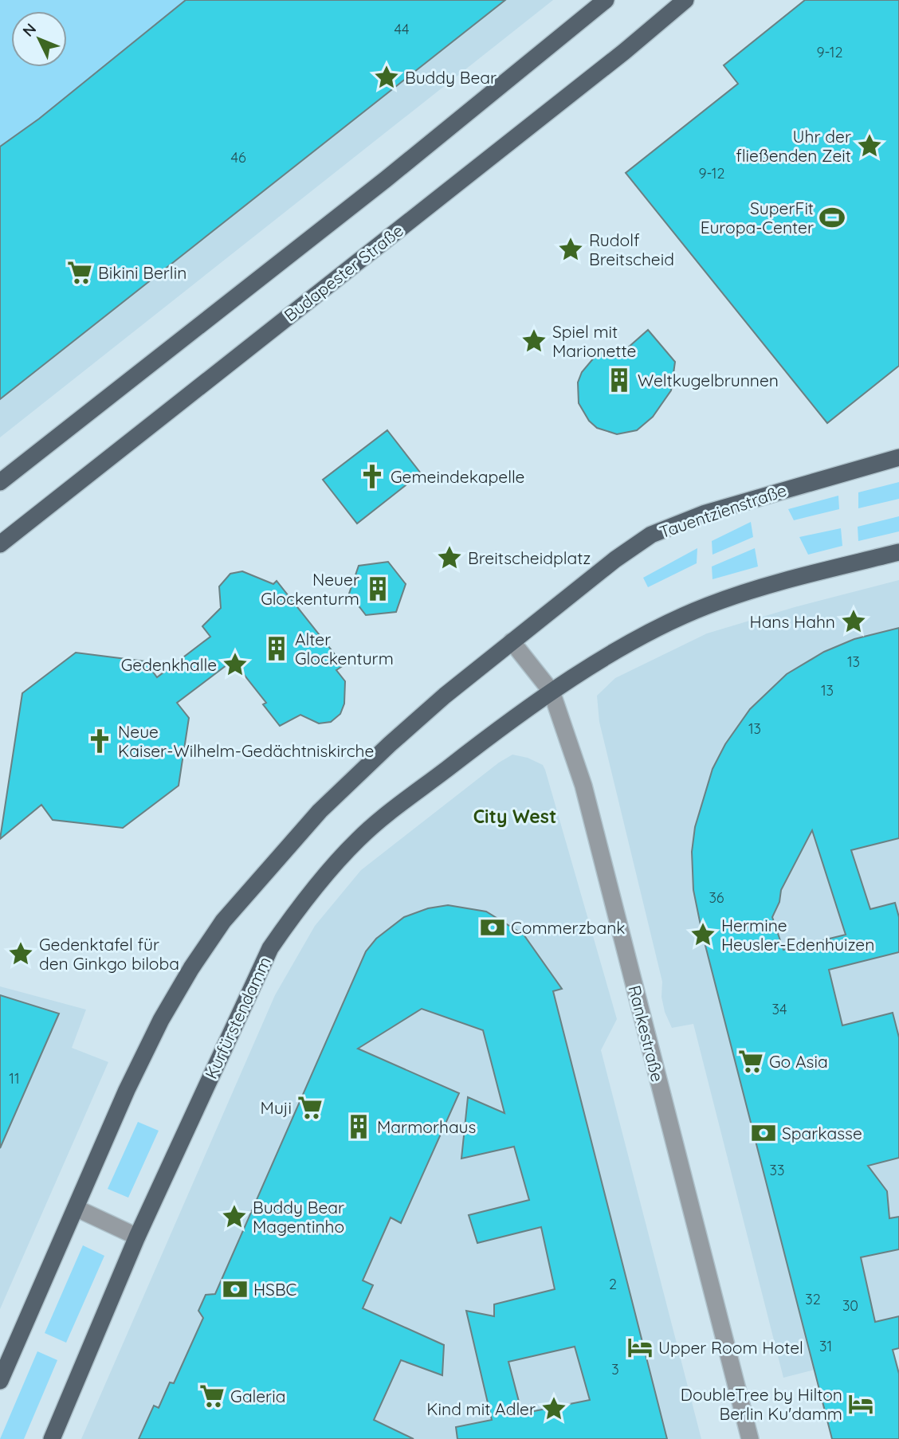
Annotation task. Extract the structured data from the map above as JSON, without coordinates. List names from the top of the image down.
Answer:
{
  "streets": {
    "main road": ["Budapester Straße", "Tauentzienstraße", "Kurfürstendamm"],
    "street": ["Rankestraße"]
  },
  "crossings": [
    ["Tauentzienstraße", "Rankestraße"],
    ["Kurfürstendamm", "Rankestraße"]
  ],
  "districts": ["City West"],
  "places": {
    "place": [
      "Buddy Bear",
      "Uhr der fließenden Zeit",
      "Rudolf Breitscheid",
      "Spiel mit Marionette",
      "Breitscheidplatz",
      "Hans Hahn",
      "Gedenkhalle",
      "Hermine Heusler-Edenhuizen",
      "Gedenktafel für den Ginkgo biloba",
      "Buddy Bear Magentinho",
      "Kind mit Adler"
    ],
    "sports": ["SuperFit Europa-Center"],
    "supermarket": [
      "Bikini Berlin",
      "Go Asia",
      "Muji",
      "Galeria"
    ],
    "building": [
      "Weltkugelbrunnen",
      "Neuer Glockenturm",
      "Alter Glockenturm",
      "Marmorhaus"
    ],
    "church": ["Gemeindekapelle", "Neue Kaiser-Wilhelm-Gedächtniskirche"],
    "bank": ["Commerzbank", "Sparkasse", "HSBC"],
    "hotel": ["Upper Room Hotel", "DoubleTree by Hilton Berlin Ku'damm"]
  },
  "house_numbers": [
    "44",
    "9-12",
    "46",
    "9-12",
    "13",
    "13",
    "13",
    "36",
    "34",
    "11",
    "33",
    "2",
    "32",
    "30",
    "31",
    "3"
  ],
  "north": "top left"
}
